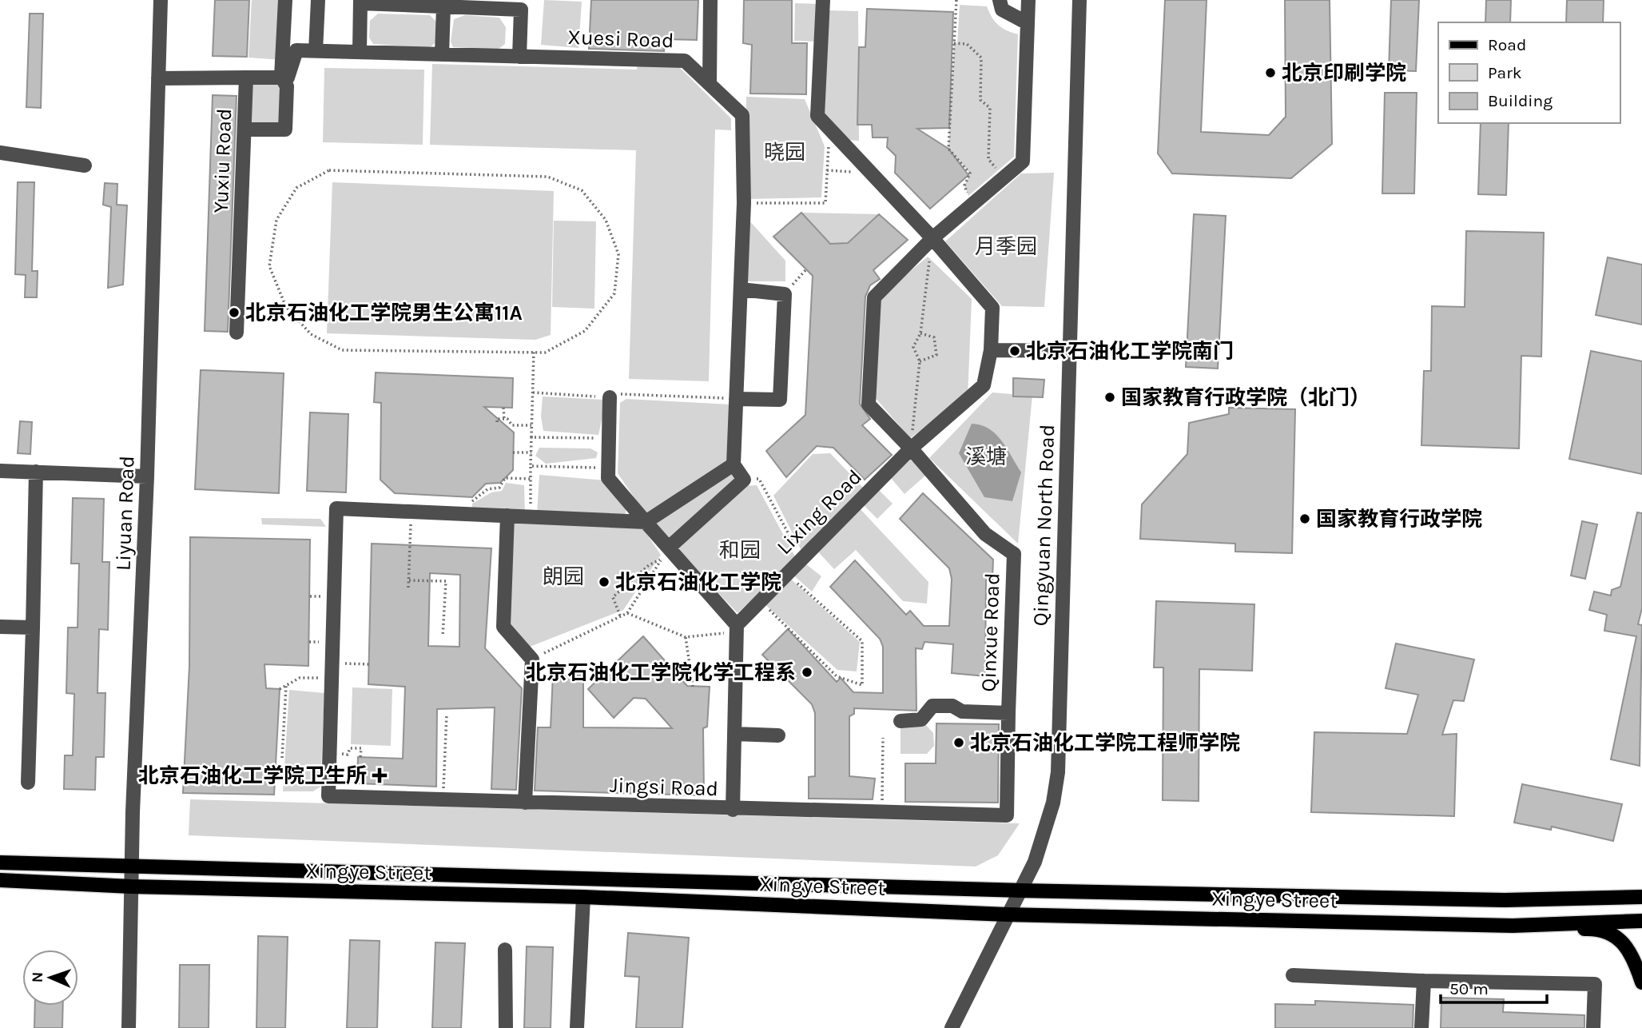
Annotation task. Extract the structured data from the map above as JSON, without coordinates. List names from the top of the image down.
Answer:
{
  "streets": {
    "main road": ["Xingye Street"],
    "street": [
      "Xuesi Road",
      "Yuxiu Road",
      "Lixing Road",
      "Liyuan Road",
      "Qingyuan North Road",
      "Qinxue Road",
      "Jingsi Road"
    ]
  },
  "crossings": [
    ["Yuxiu Road", "Liyuan Road"],
    ["Lixing Road", "Qinxue Road"],
    ["Liyuan Road", "Xingye Street"],
    ["Qingyuan North Road", "Xingye Street"],
    ["Qinxue Road", "Jingsi Road"]
  ],
  "parks": [
    "晓园",
    "月季园",
    "溪塘",
    "和园",
    "朗园"
  ],
  "places": {
    "other": [
      "北京印刷学院",
      "北京石油化工学院男生公寓11A",
      "北京石油化工学院南门",
      "国家教育行政学院（北门）",
      "国家教育行政学院",
      "北京石油化工学院",
      "北京石油化工学院化学工程系",
      "北京石油化工学院工程师学院"
    ],
    "health": ["北京石油化工学院卫生所"]
  },
  "legend": ["Road", "Park", "Building"],
  "scale_bar": "50 m",
  "north": "left"
}
